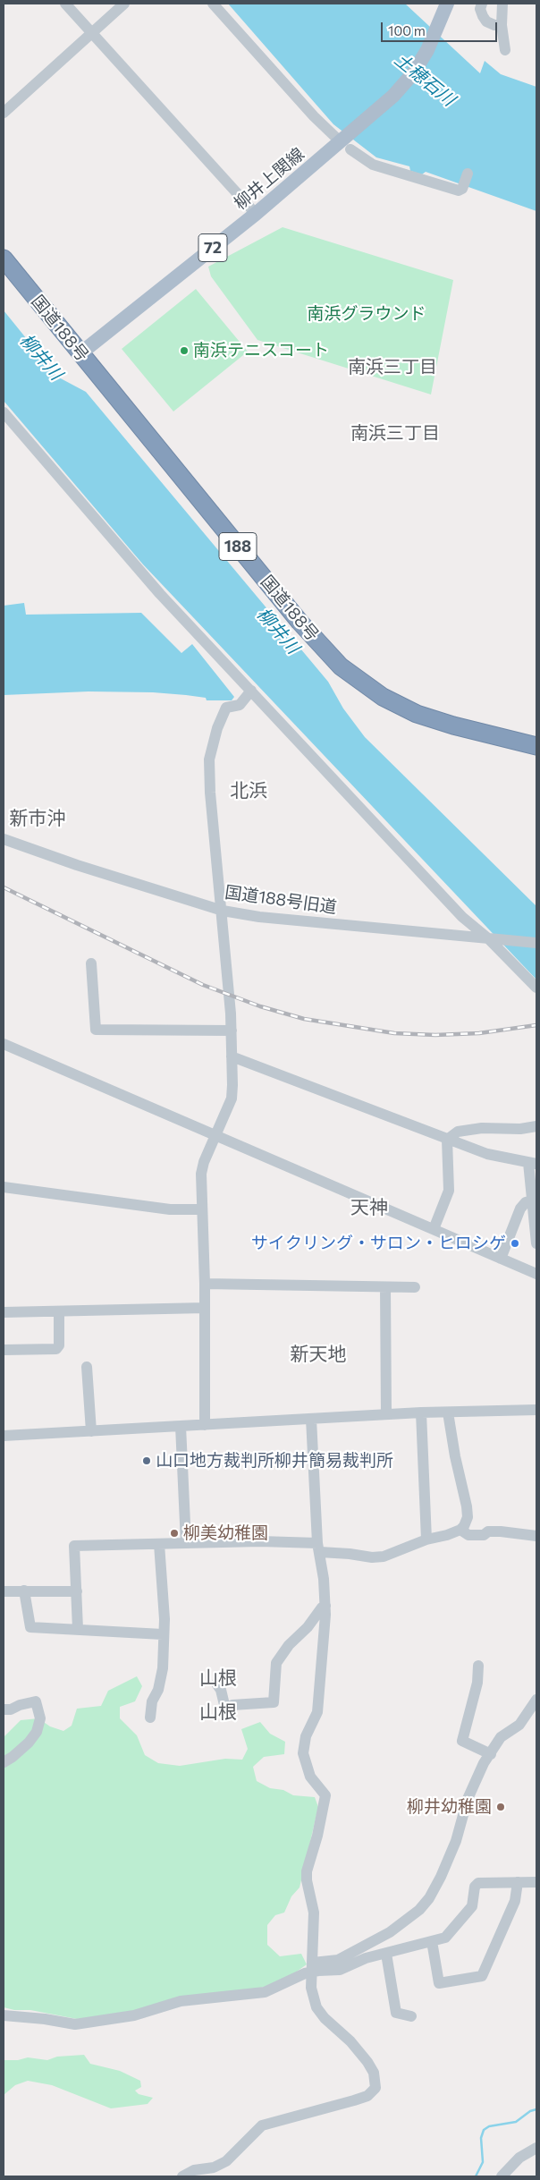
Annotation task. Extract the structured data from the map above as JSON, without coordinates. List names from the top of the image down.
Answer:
{
  "streets": {
    "highway": ["国道188号", "188"],
    "main road": ["柳井上関線", "72"],
    "street": ["国道188号旧道"]
  },
  "crossings": [
    ["柳井上関線", "国道188号"]
  ],
  "districts": [
    "南浜三丁目",
    "南浜三丁目",
    "北浜",
    "新市沖",
    "天神",
    "新天地",
    "山根",
    "山根"
  ],
  "water": ["土穂石川", "柳井川"],
  "parks": ["南浜グラウンド"],
  "places": [
    "南浜テニスコート",
    "サイクリング・サロン・ヒロシゲ",
    "山口地方裁判所柳井簡易裁判所",
    "柳美幼稚園",
    "柳井幼稚園"
  ],
  "scale_bar": "100 m"
}
